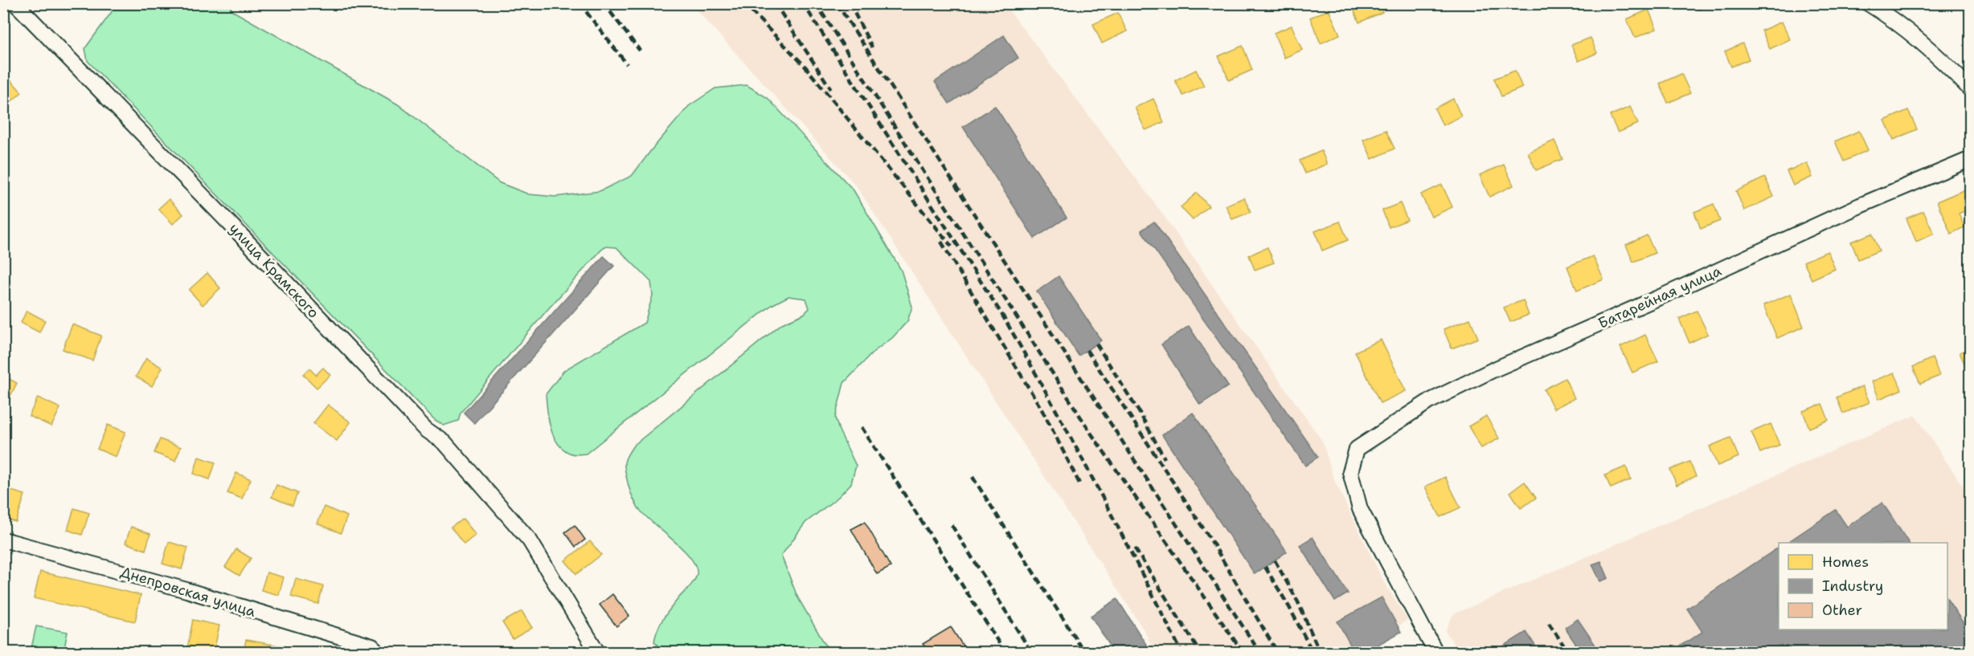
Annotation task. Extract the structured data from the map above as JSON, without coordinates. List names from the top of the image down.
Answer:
{
  "streets": {
    "street": ["улица Крамского", "Батарейная улица", "Днепровская улица"]
  },
  "legend": ["Homes", "Industry", "Other"]
}
